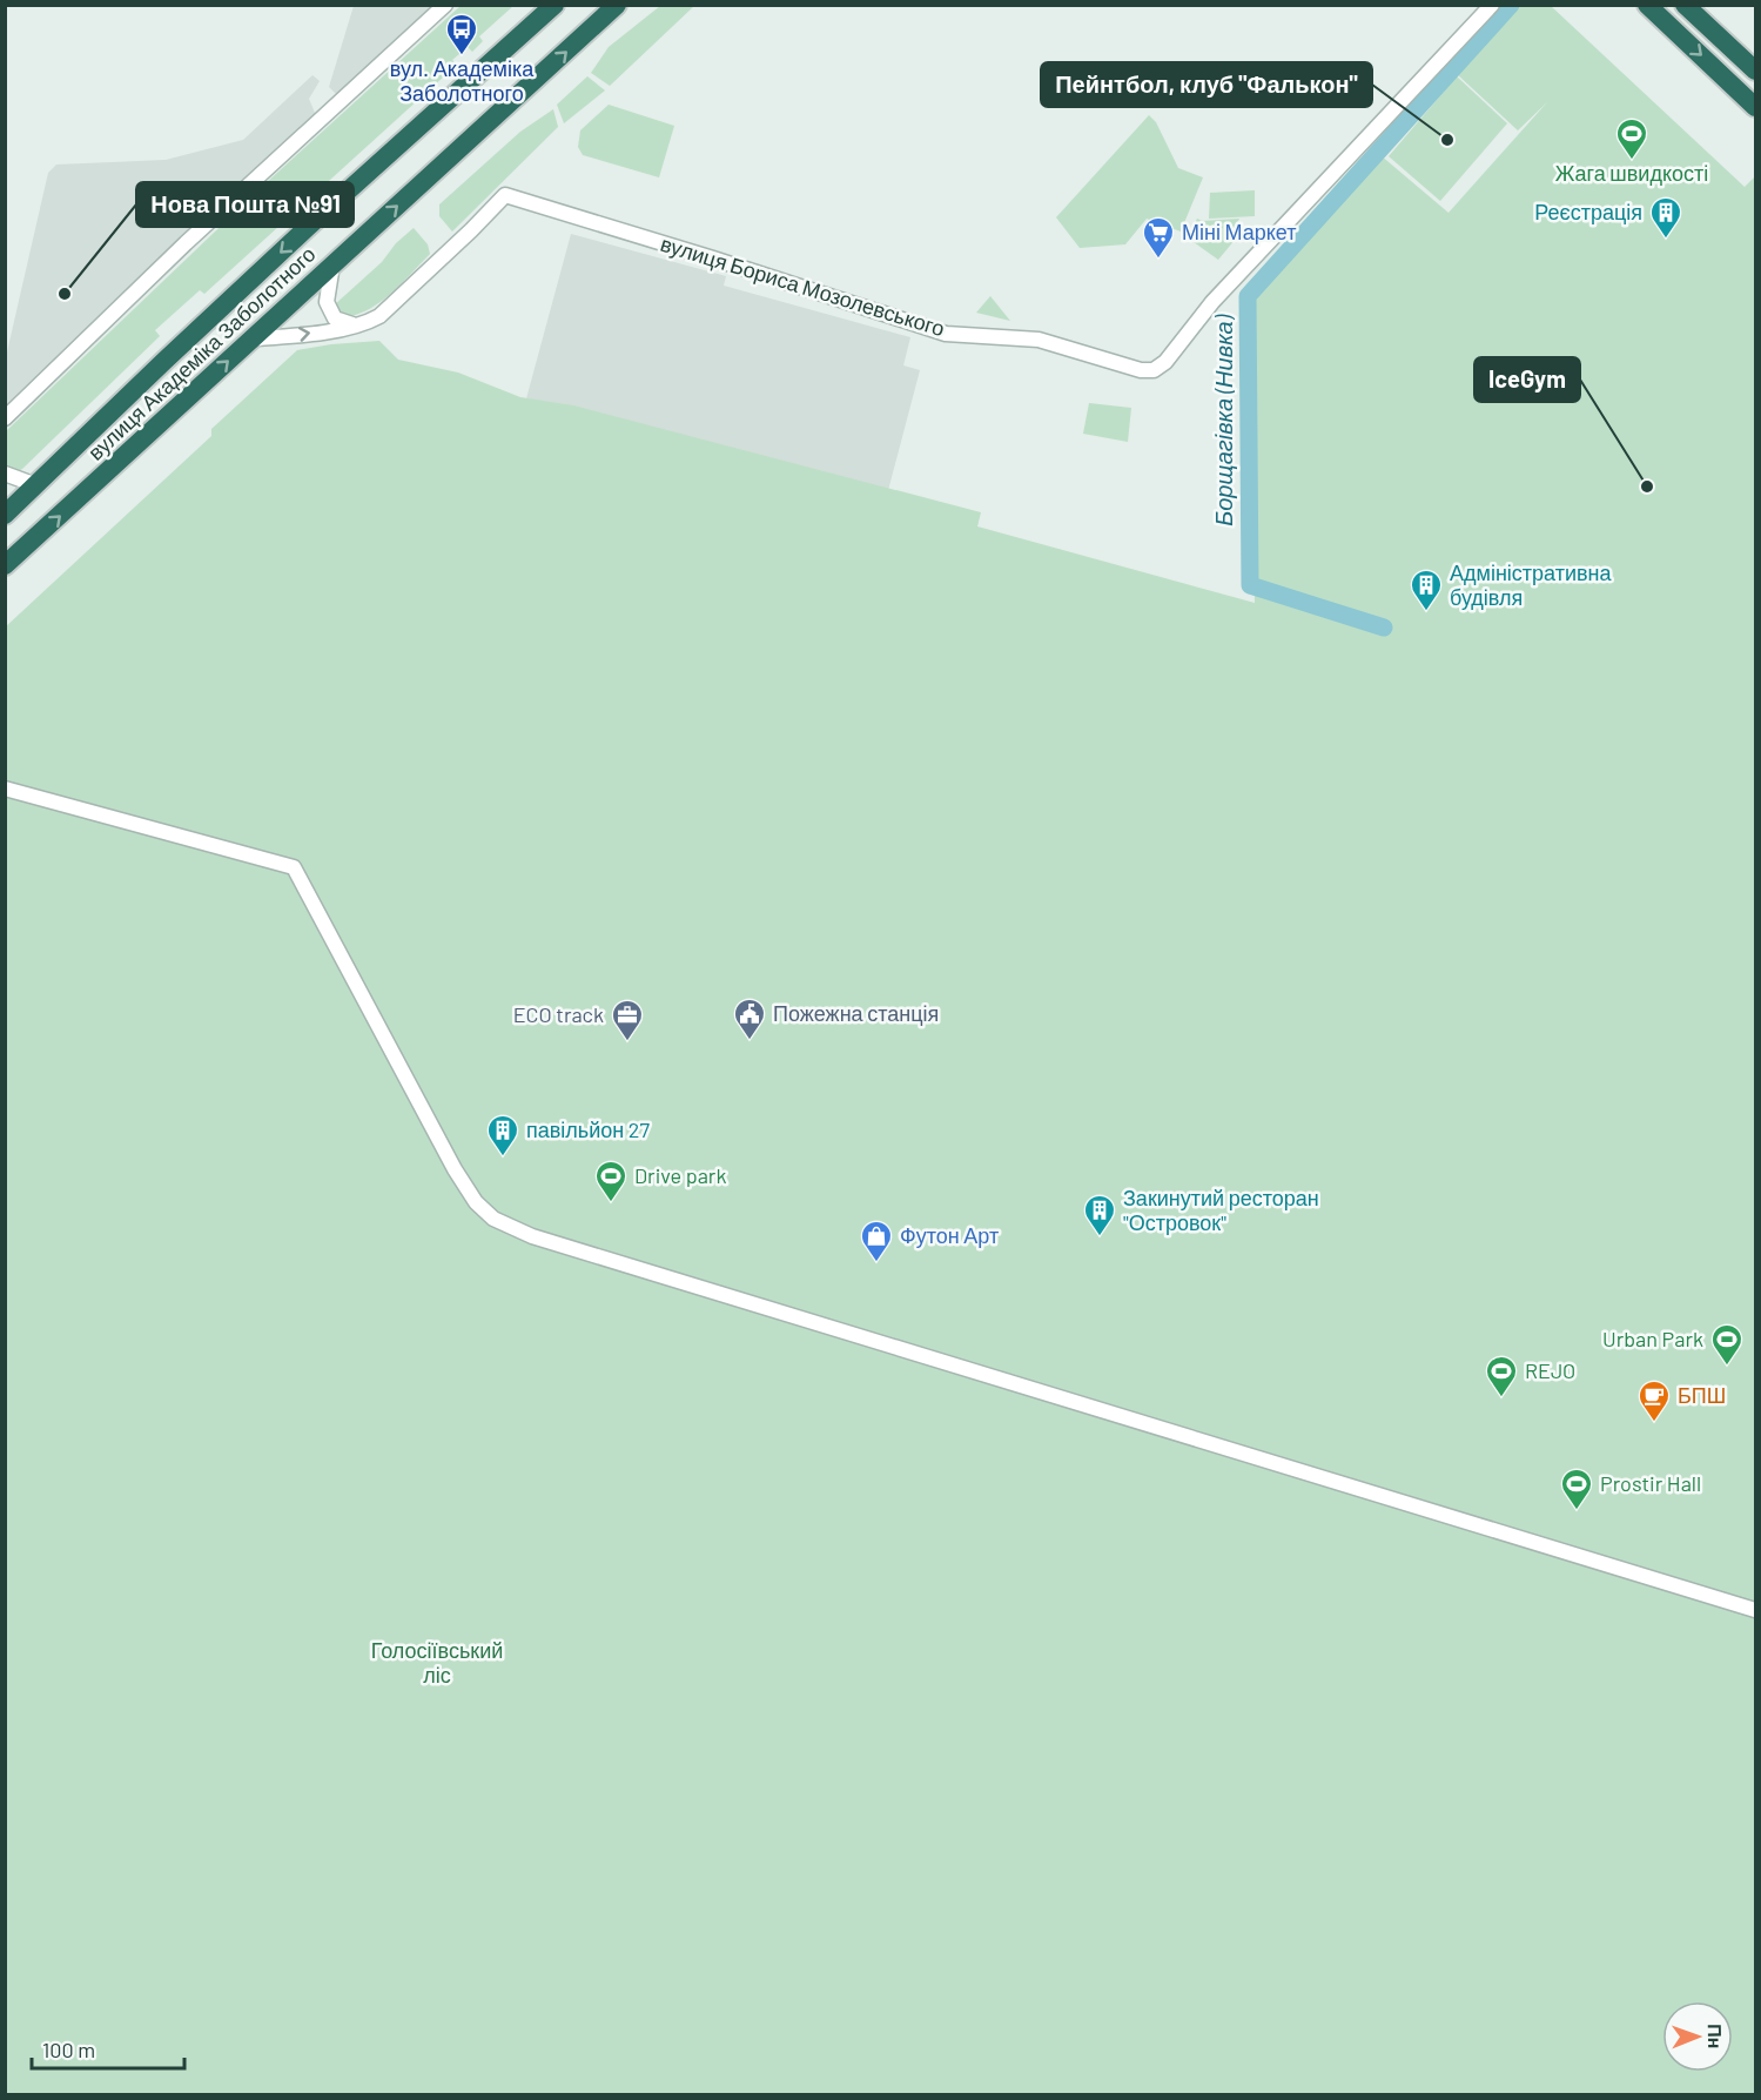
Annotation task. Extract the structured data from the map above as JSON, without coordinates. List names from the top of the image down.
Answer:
{
  "streets": {
    "highway": ["вулиця Академіка Заболотного"],
    "street": ["вулиця Бориса Мозолевського"]
  },
  "water": ["Борщагівка (Нивка)"],
  "parks": ["Голосіївський ліс"],
  "places": {
    "bus stop": ["вул. Академіка Заболотного"],
    "other": ["Пейнтбол, клуб \"Фалькон\"", "Нова Пошта №91", "IceGym"],
    "sports": [
      "Жага швидкості",
      "Drive park",
      "Urban Park",
      "REJO",
      "Prostir Hall"
    ],
    "building": [
      "Реєстрація",
      "Адміністративна будівля",
      "павільйон 27",
      "Закинутий ресторан \"Островок\""
    ],
    "supermarket": ["Міні Маркет"],
    "public building": ["Пожежна станція"],
    "office": ["ECO track"],
    "shop": ["Футон Арт"],
    "cafe": ["БПШ"]
  },
  "scale_bar": "100 m",
  "north": "right"
}
